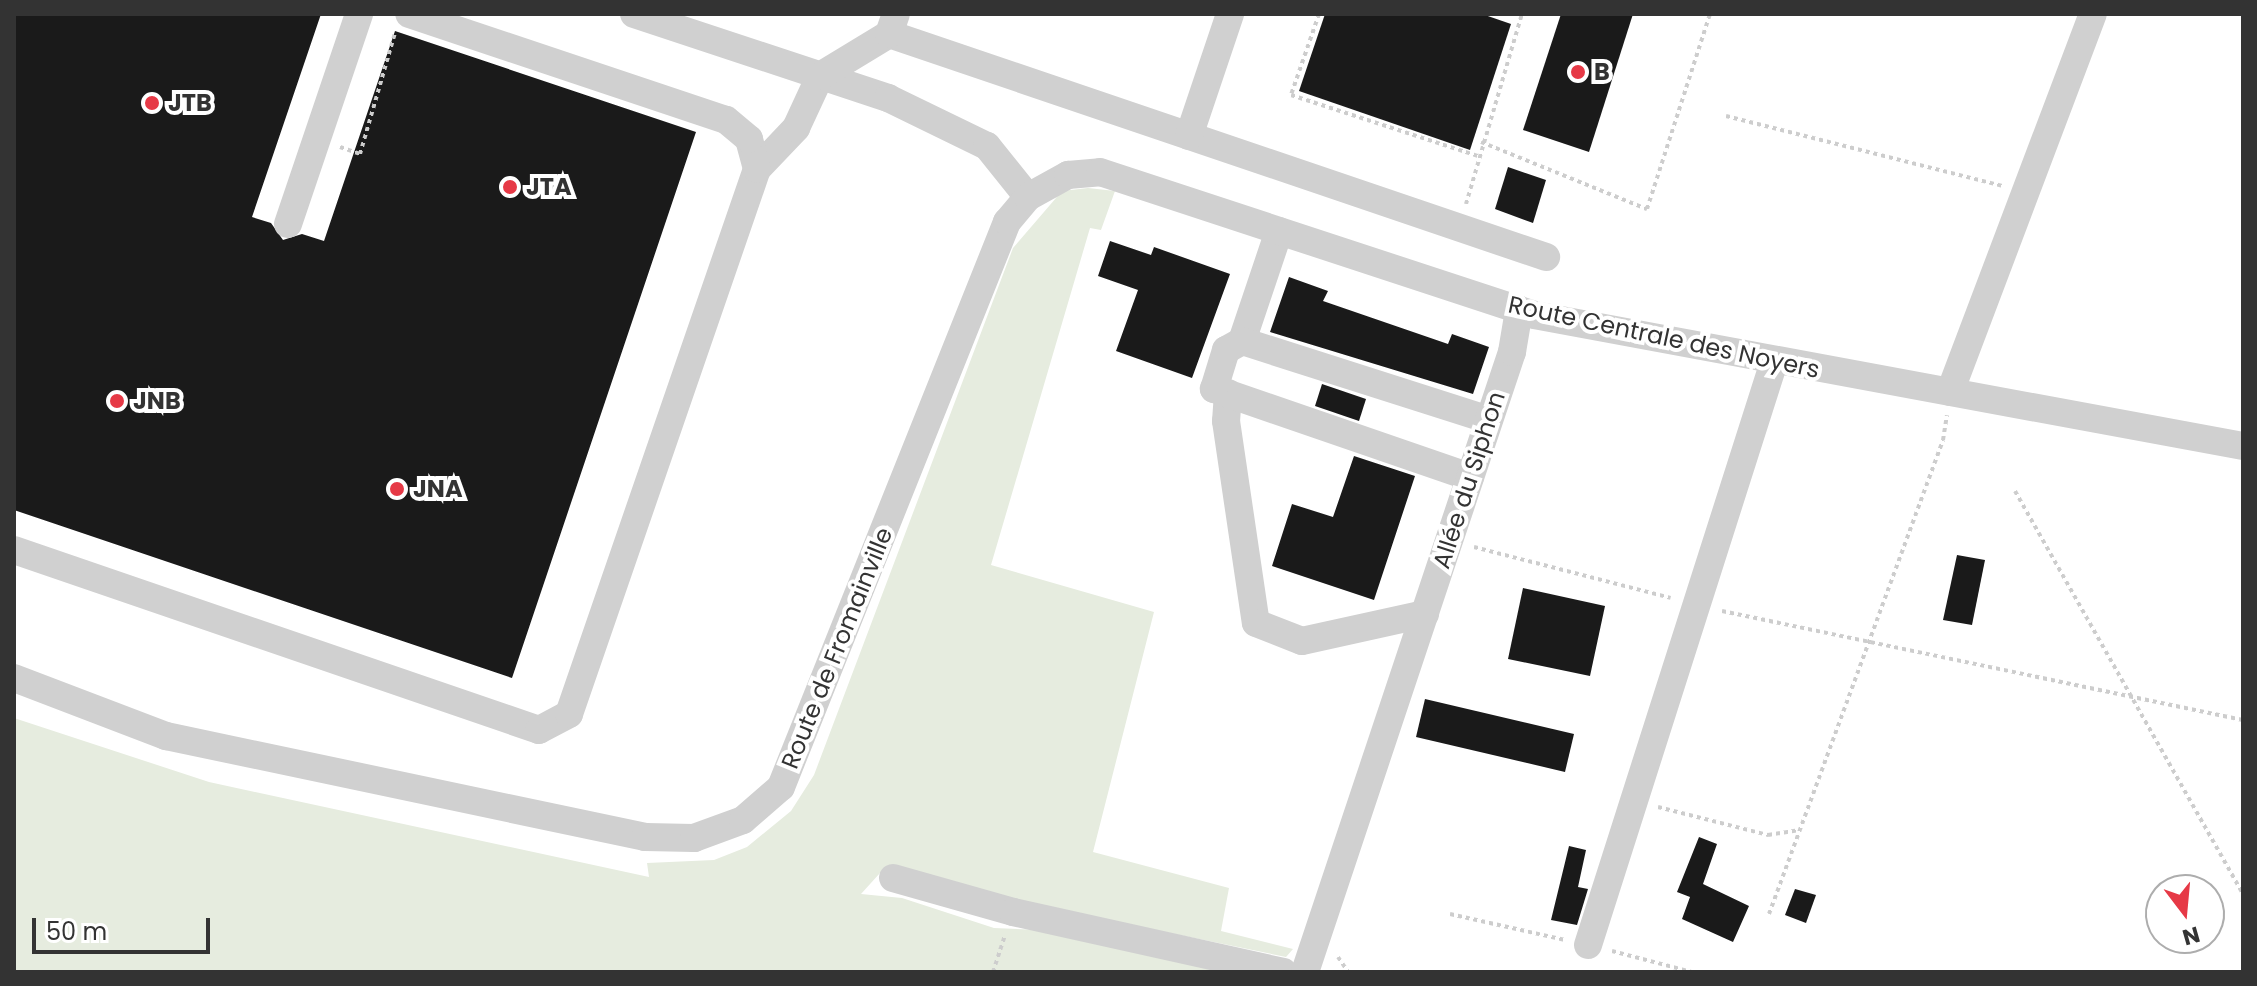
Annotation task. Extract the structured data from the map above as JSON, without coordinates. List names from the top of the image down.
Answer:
{
  "streets": {
    "street": ["Route Centrale des Noyers", "Allée du Siphon", "Route de Fromainville"]
  },
  "crossings": [
    ["Route Centrale des Noyers", "Allée du Siphon"],
    ["Route Centrale des Noyers", "Route de Fromainville"]
  ],
  "places": [
    "B",
    "JTB",
    "JTA",
    "JNB",
    "JNA"
  ],
  "scale_bar": "50 m",
  "north": "bottom"
}
